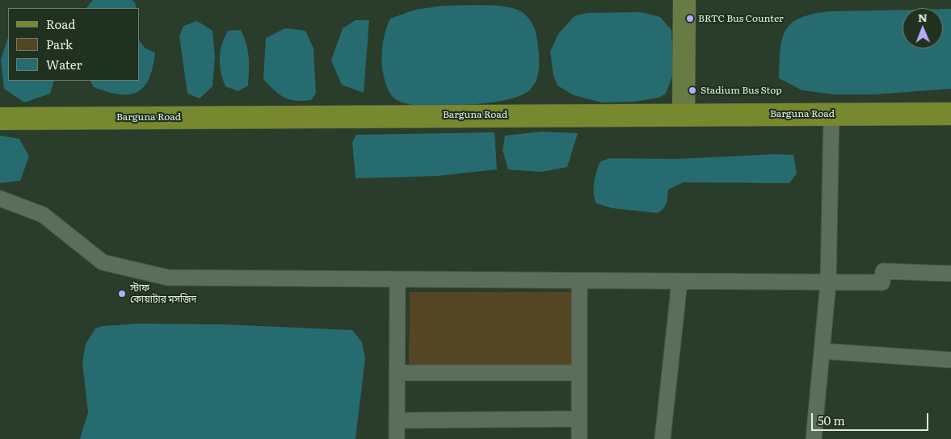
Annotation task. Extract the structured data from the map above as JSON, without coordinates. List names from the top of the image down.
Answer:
{
  "streets": {
    "main road": ["Barguna Road"]
  },
  "places": ["BRTC Bus Counter", "Stadium Bus Stop", "স্টাফ কোয়াটার মসজিদ"],
  "legend": ["Road", "Park", "Water"],
  "scale_bar": "50 m",
  "north": "top"
}
